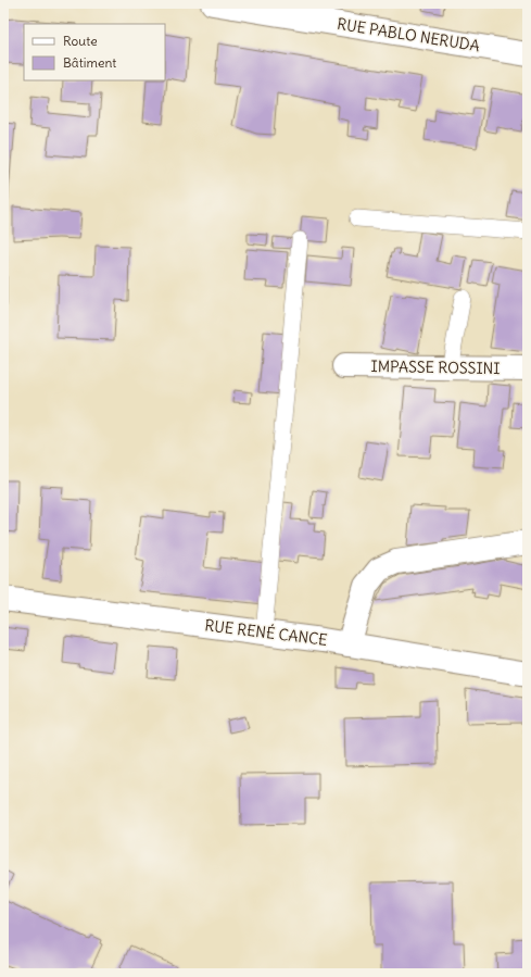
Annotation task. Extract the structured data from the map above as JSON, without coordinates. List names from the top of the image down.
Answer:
{
  "streets": {
    "street": ["RUE PABLO NERUDA", "IMPASSE ROSSINI", "RUE RENÉ CANCE"]
  },
  "legend": ["Route", "Bâtiment"]
}
